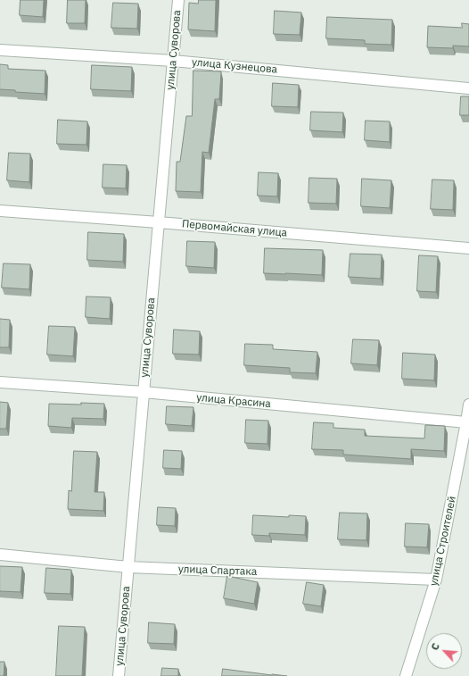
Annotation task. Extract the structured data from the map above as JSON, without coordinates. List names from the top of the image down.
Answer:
{
  "streets": {
    "street": [
      "улица Суворова",
      "улица Кузнецова",
      "Первомайская улица",
      "улица Красина",
      "улица Строителей",
      "улица Спартака"
    ]
  },
  "crossings": [
    ["улица Суворова", "улица Кузнецова"],
    ["улица Суворова", "Первомайская улица"],
    ["улица Суворова", "улица Красина"],
    ["улица Суворова", "улица Спартака"],
    ["улица Красина", "улица Строителей"],
    ["улица Строителей", "улица Спартака"]
  ],
  "north": "top left"
}
